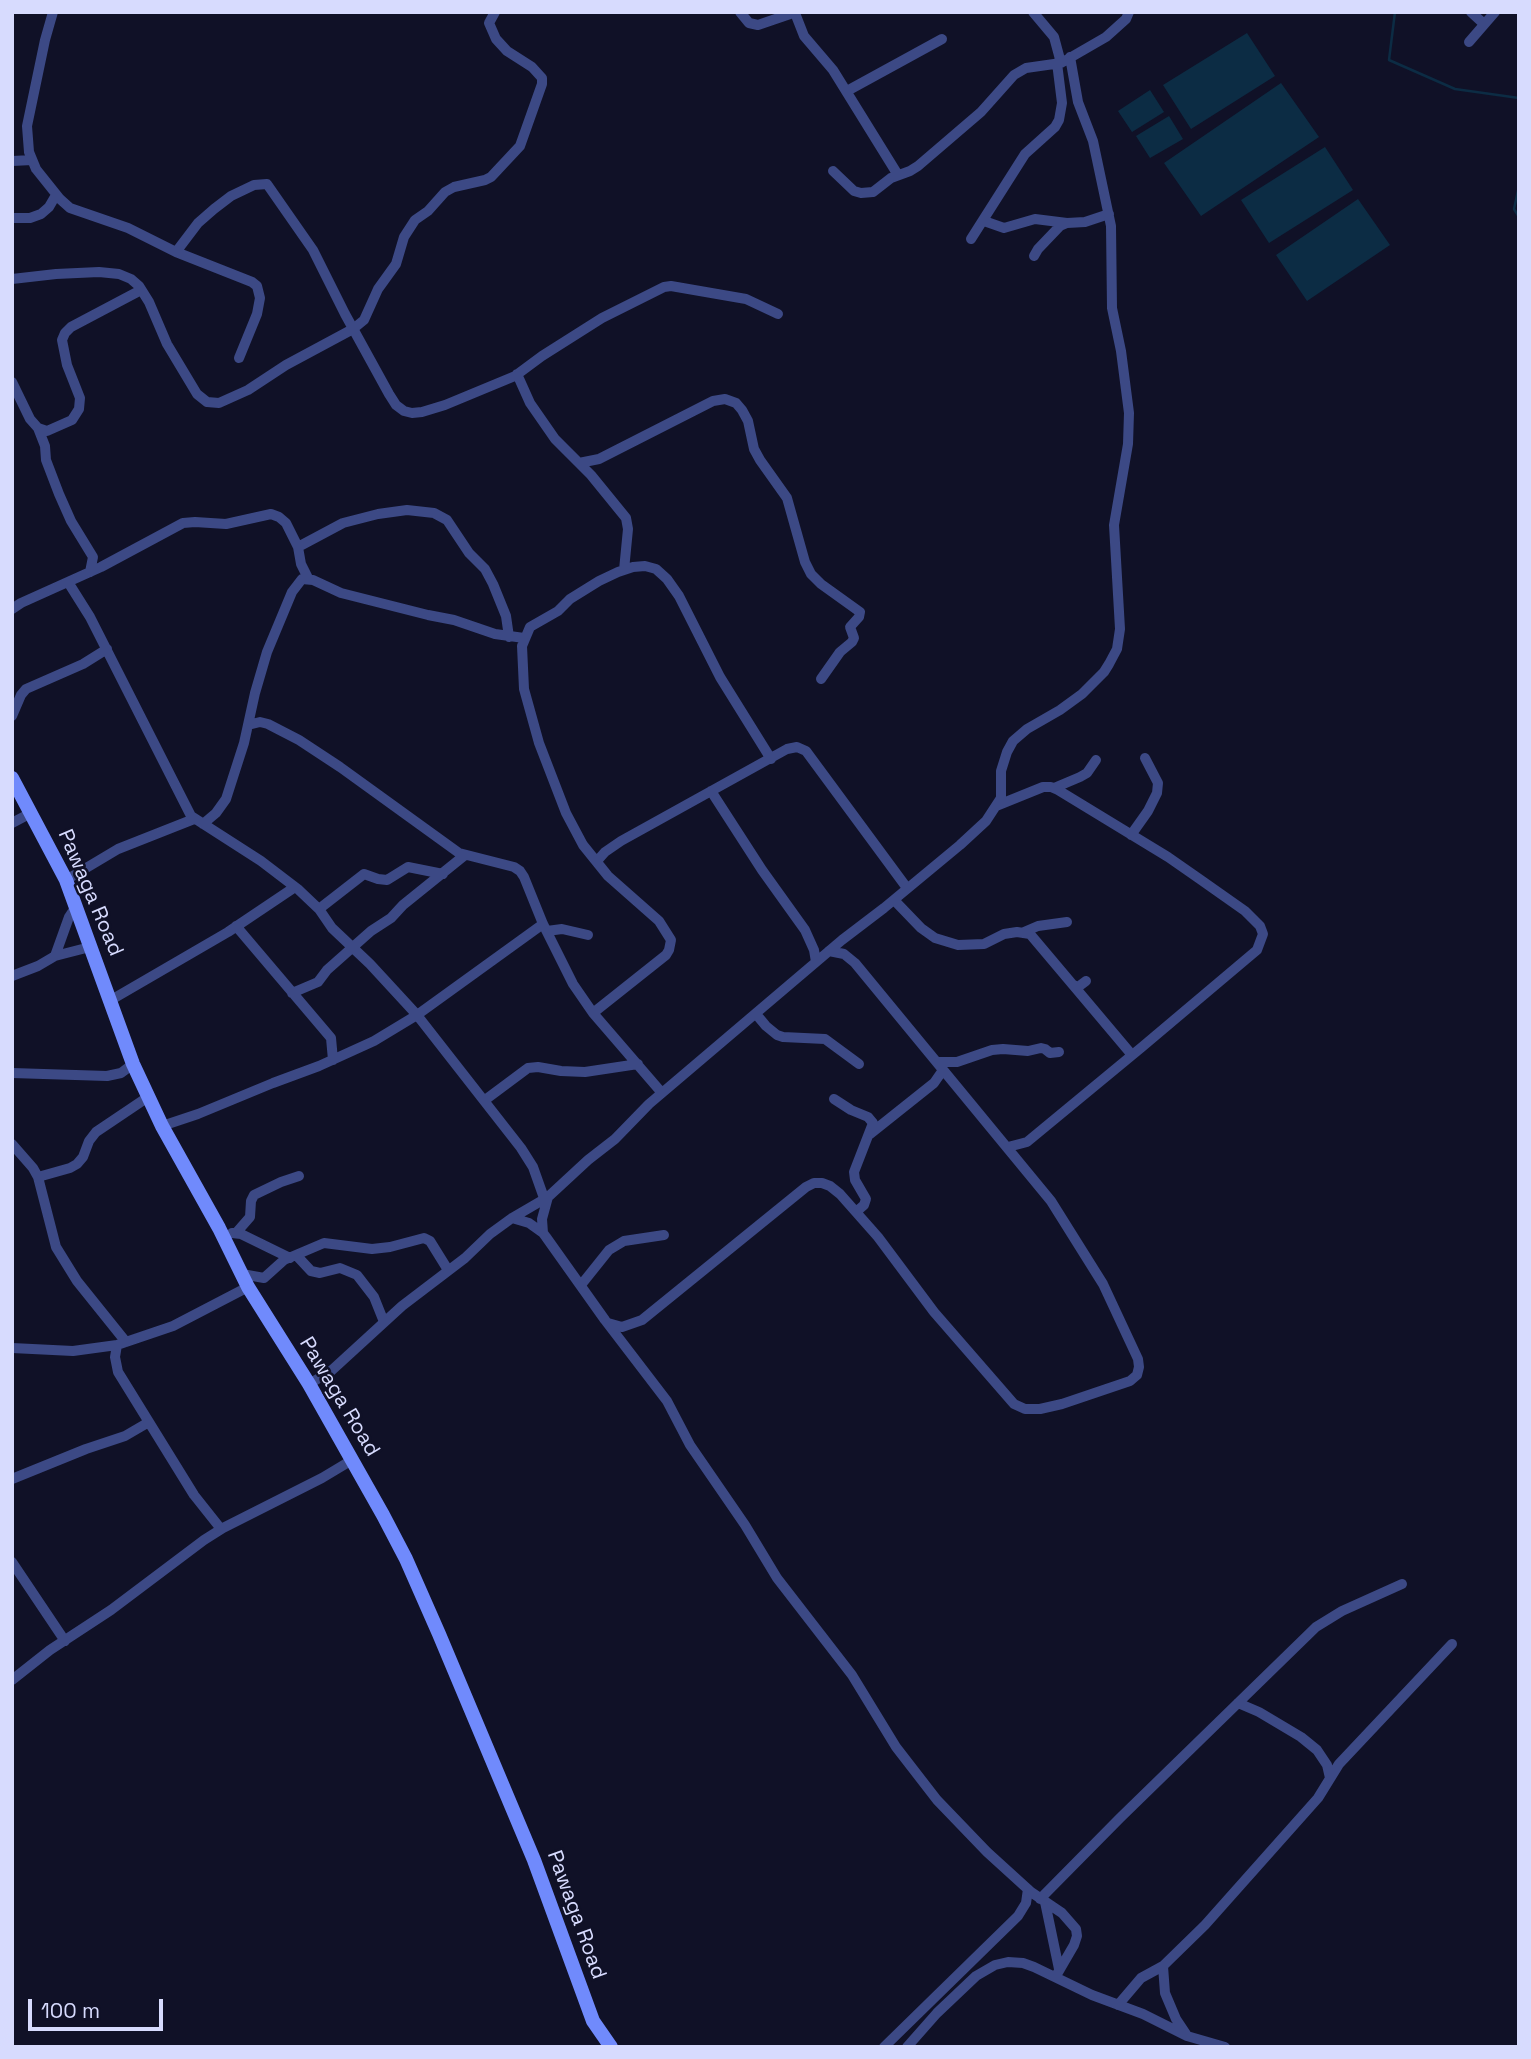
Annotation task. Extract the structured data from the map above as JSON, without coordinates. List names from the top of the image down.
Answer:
{
  "streets": {
    "main road": ["Pawaga Road"]
  },
  "scale_bar": "100 m"
}
